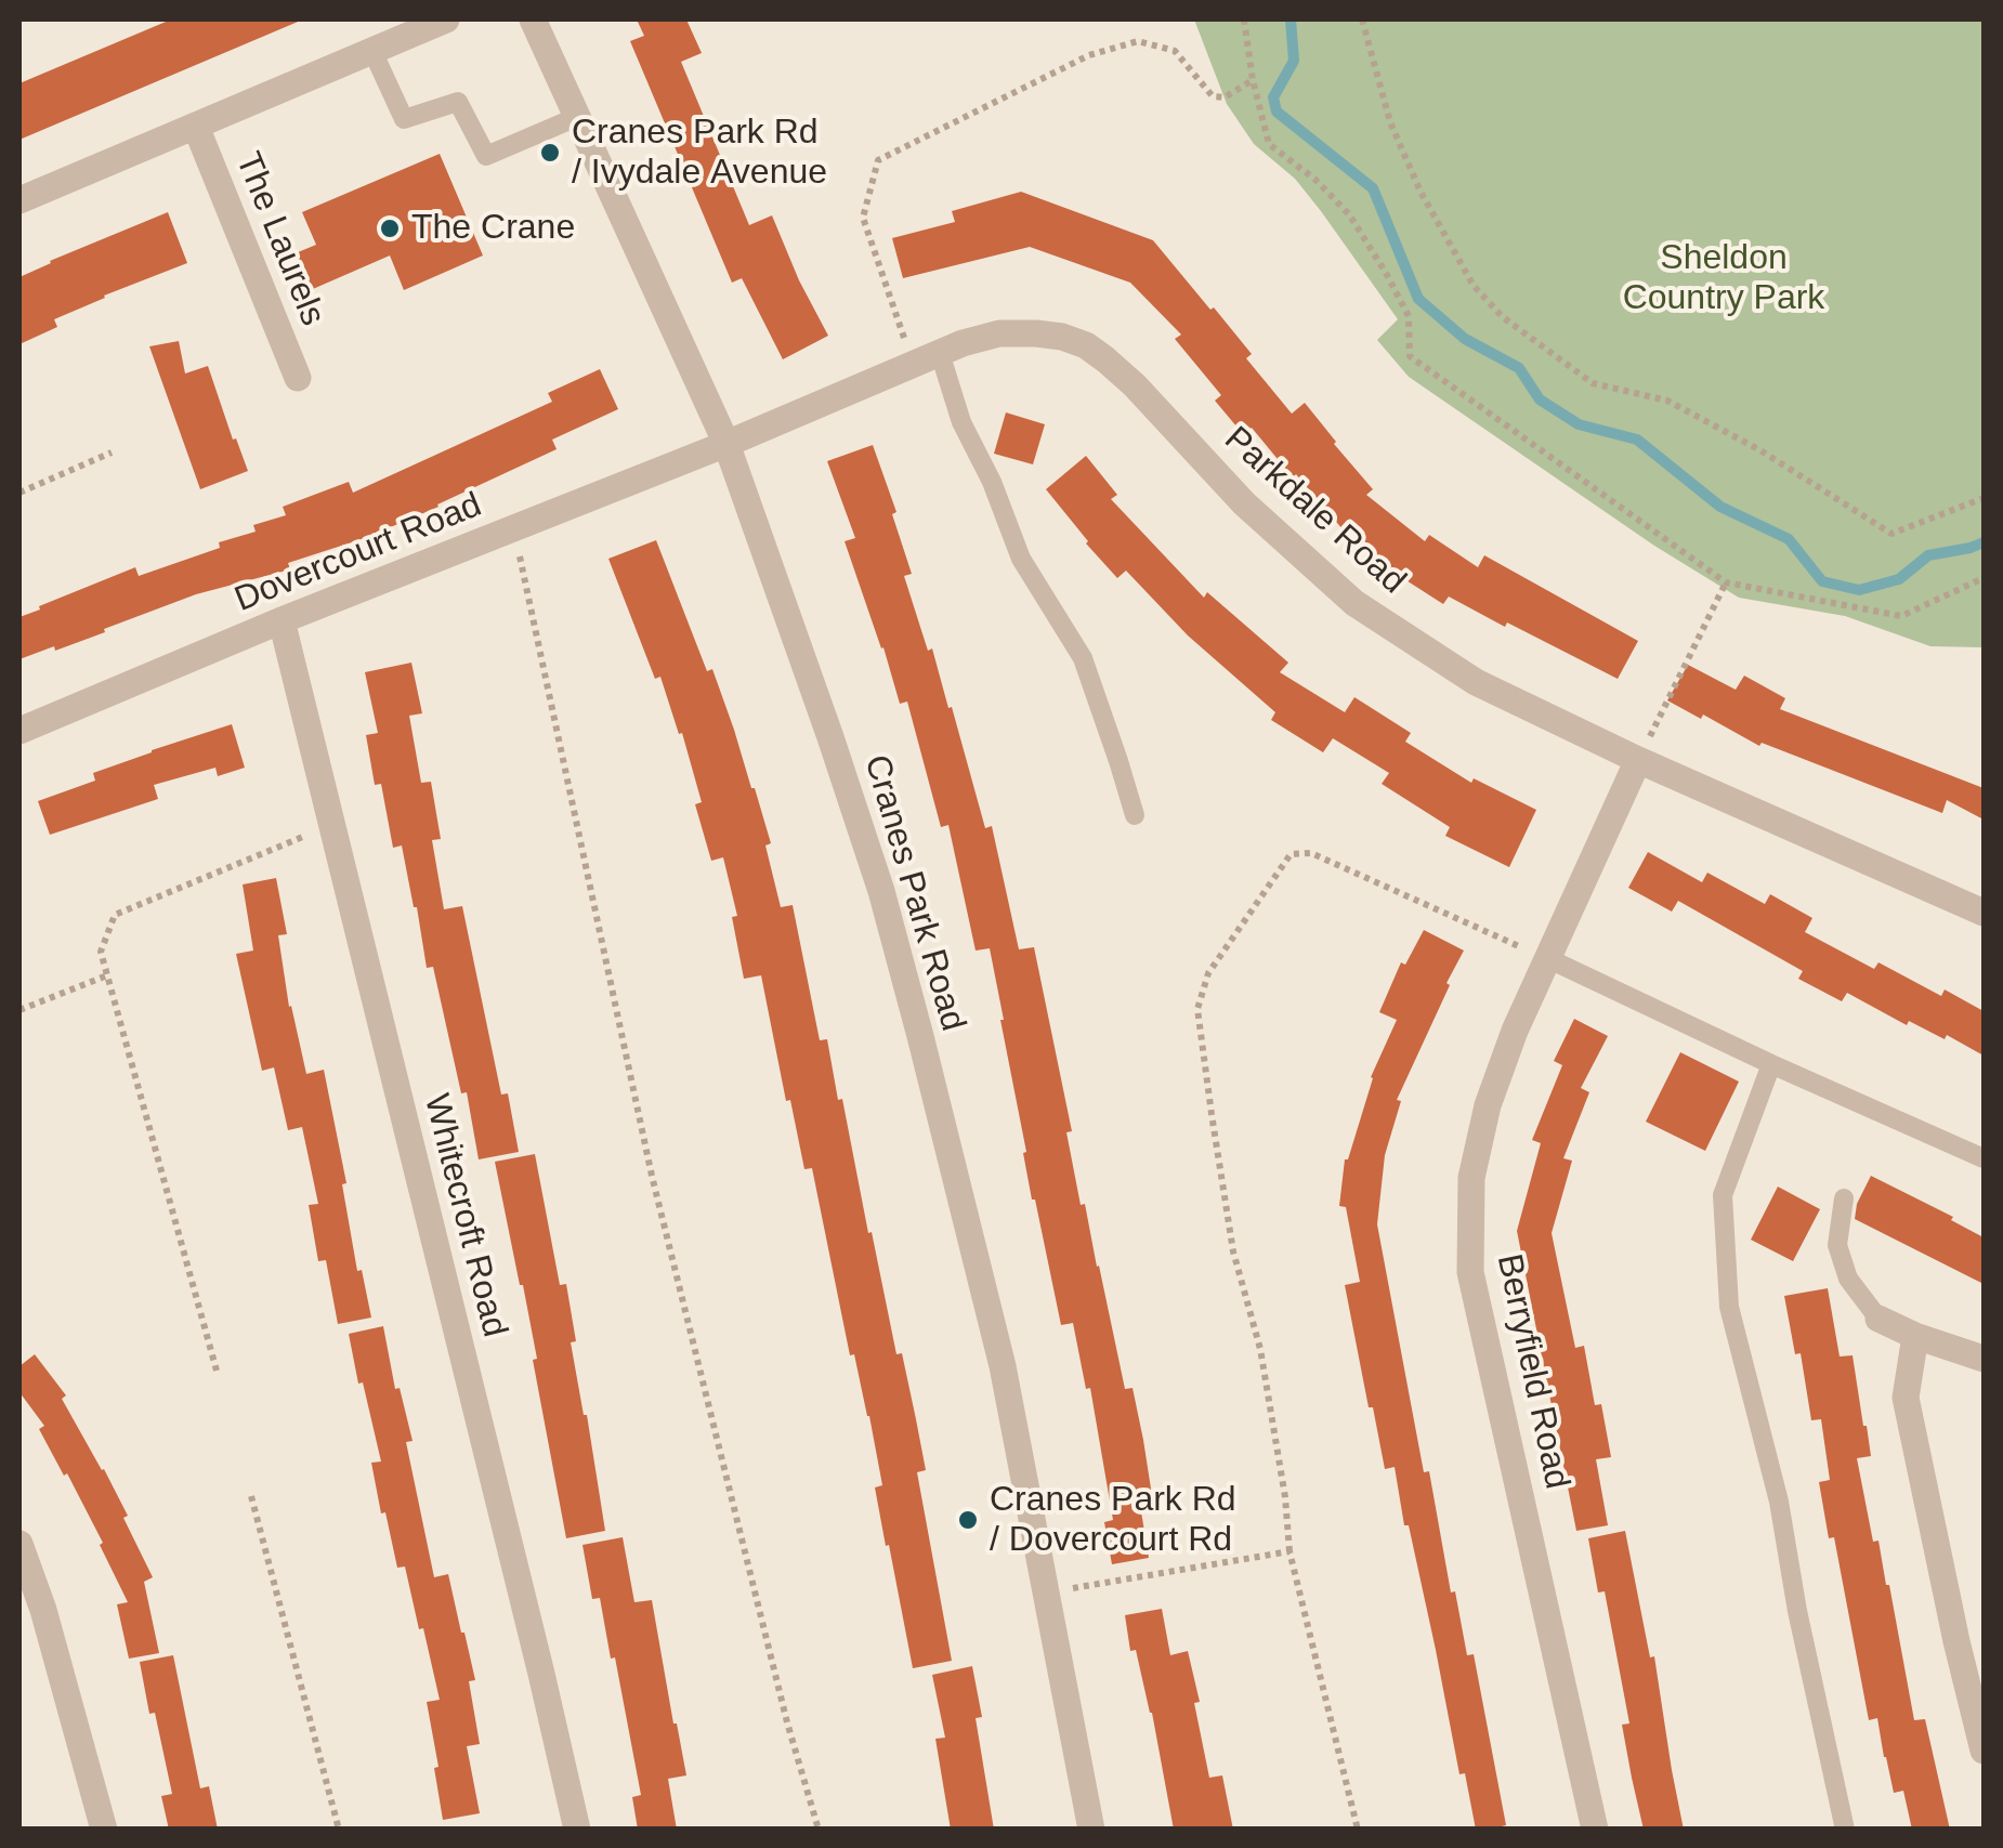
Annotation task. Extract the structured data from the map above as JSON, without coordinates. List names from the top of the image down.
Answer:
{
  "streets": {
    "street": [
      "The Laurels",
      "Parkdale Road",
      "Dovercourt Road",
      "Cranes Park Road",
      "Whitecroft Road",
      "Berryfield Road"
    ]
  },
  "crossings": [
    ["Parkdale Road", "Dovercourt Road"],
    ["Parkdale Road", "Cranes Park Road"],
    ["Parkdale Road", "Berryfield Road"],
    ["Dovercourt Road", "Cranes Park Road"],
    ["Dovercourt Road", "Whitecroft Road"]
  ],
  "parks": ["Sheldon Country Park"],
  "places": ["Cranes Park Rd / Ivydale Avenue", "The Crane", "Cranes Park Rd / Dovercourt Rd"]
}
